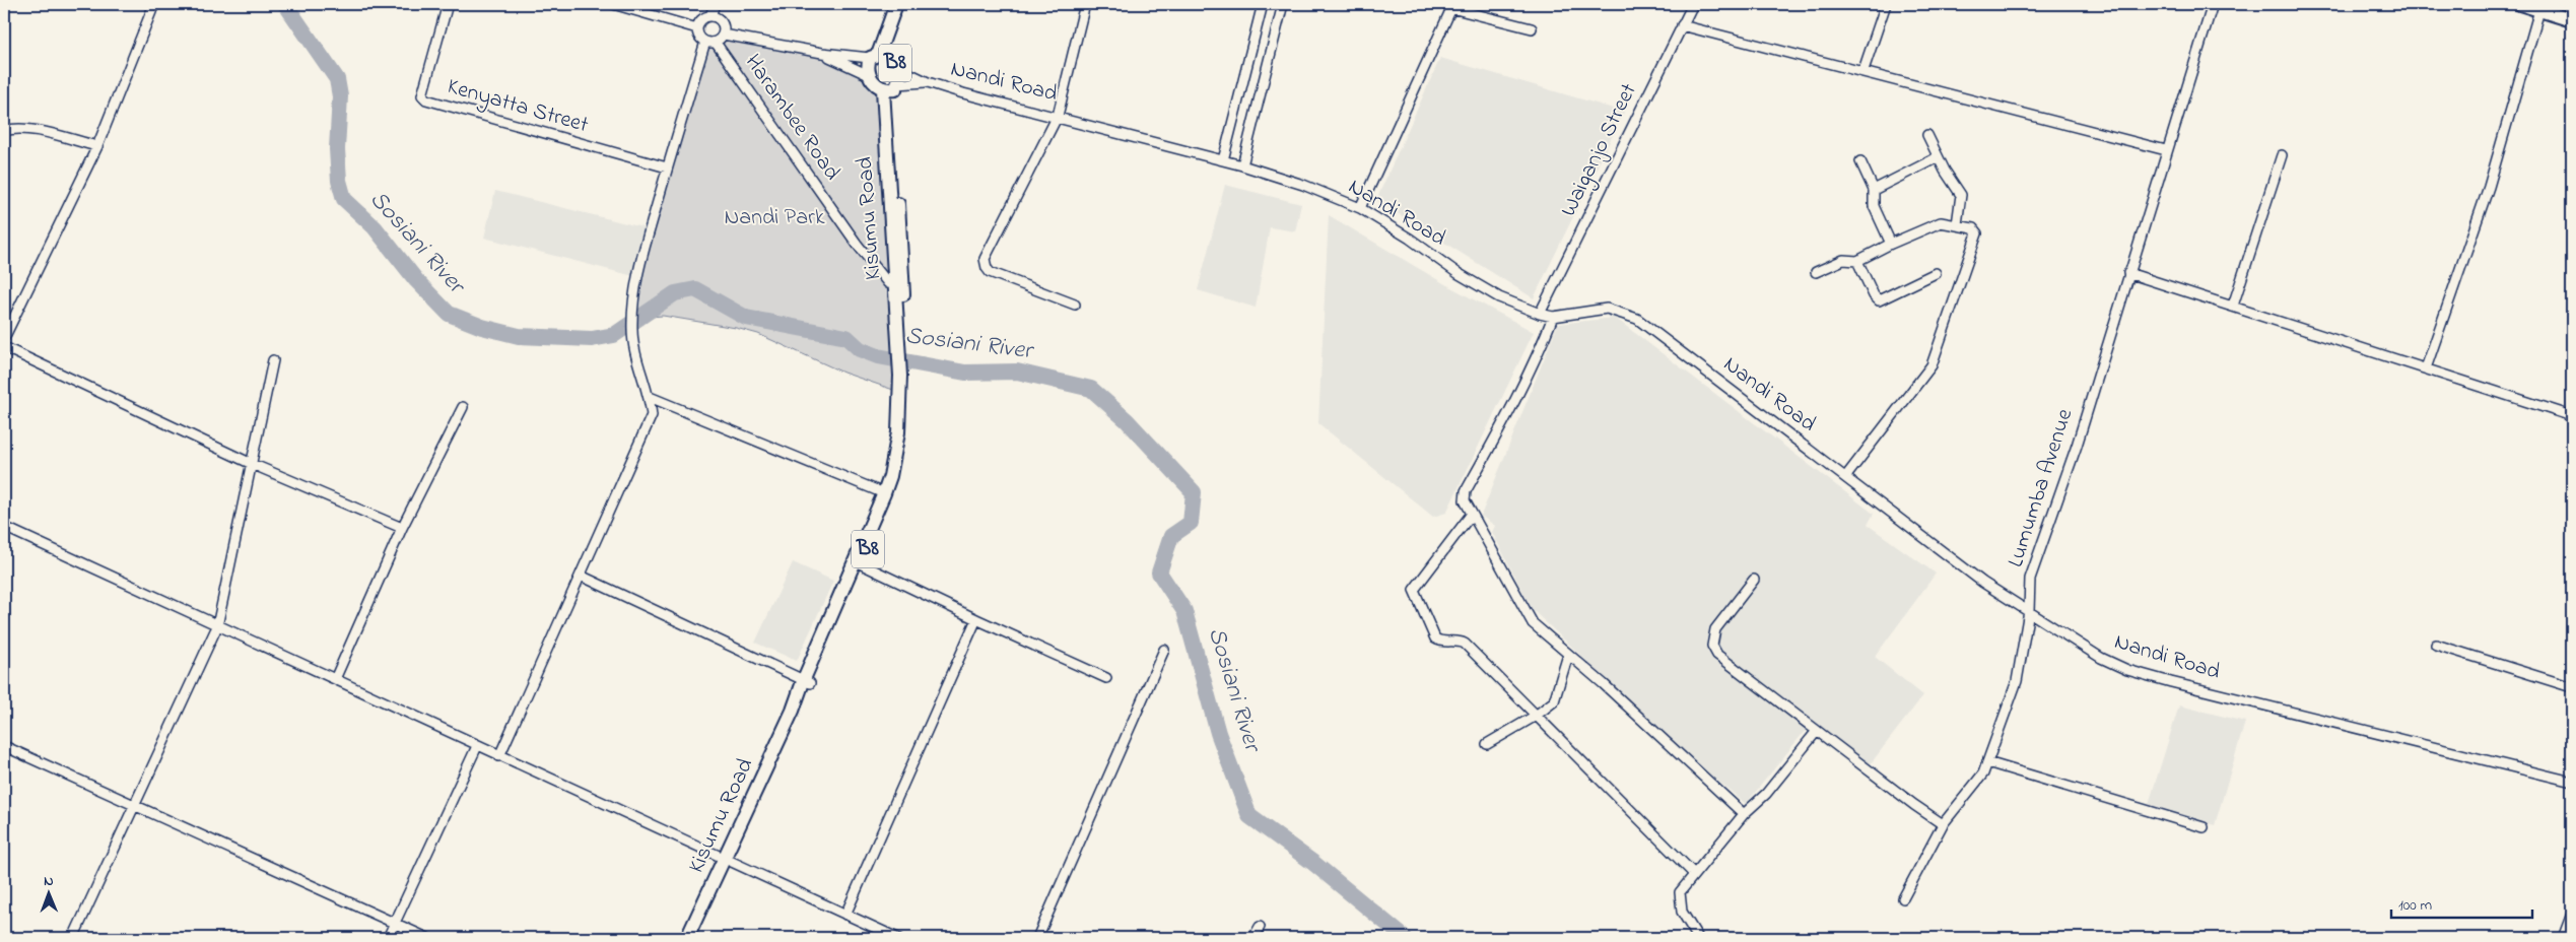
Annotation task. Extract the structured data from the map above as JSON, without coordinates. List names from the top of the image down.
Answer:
{
  "streets": {
    "highway": ["B8", "Kisumu Road"],
    "street": [
      "Nandi Road",
      "Kenyatta Street",
      "Harambee Road",
      "Waiganjo Street",
      "Lumumba Avenue"
    ]
  },
  "crossings": [
    ["B8", "Nandi Road"],
    ["B8", "Kisumu Road"],
    ["Nandi Road", "Harambee Road"],
    ["Nandi Road", "Waiganjo Street"],
    ["Nandi Road", "Kisumu Road"],
    ["Nandi Road", "Lumumba Avenue"],
    ["Harambee Road", "Kisumu Road"]
  ],
  "water": ["Sosiani River"],
  "parks": ["Nandi Park"],
  "scale_bar": "100 m",
  "north": "top"
}
